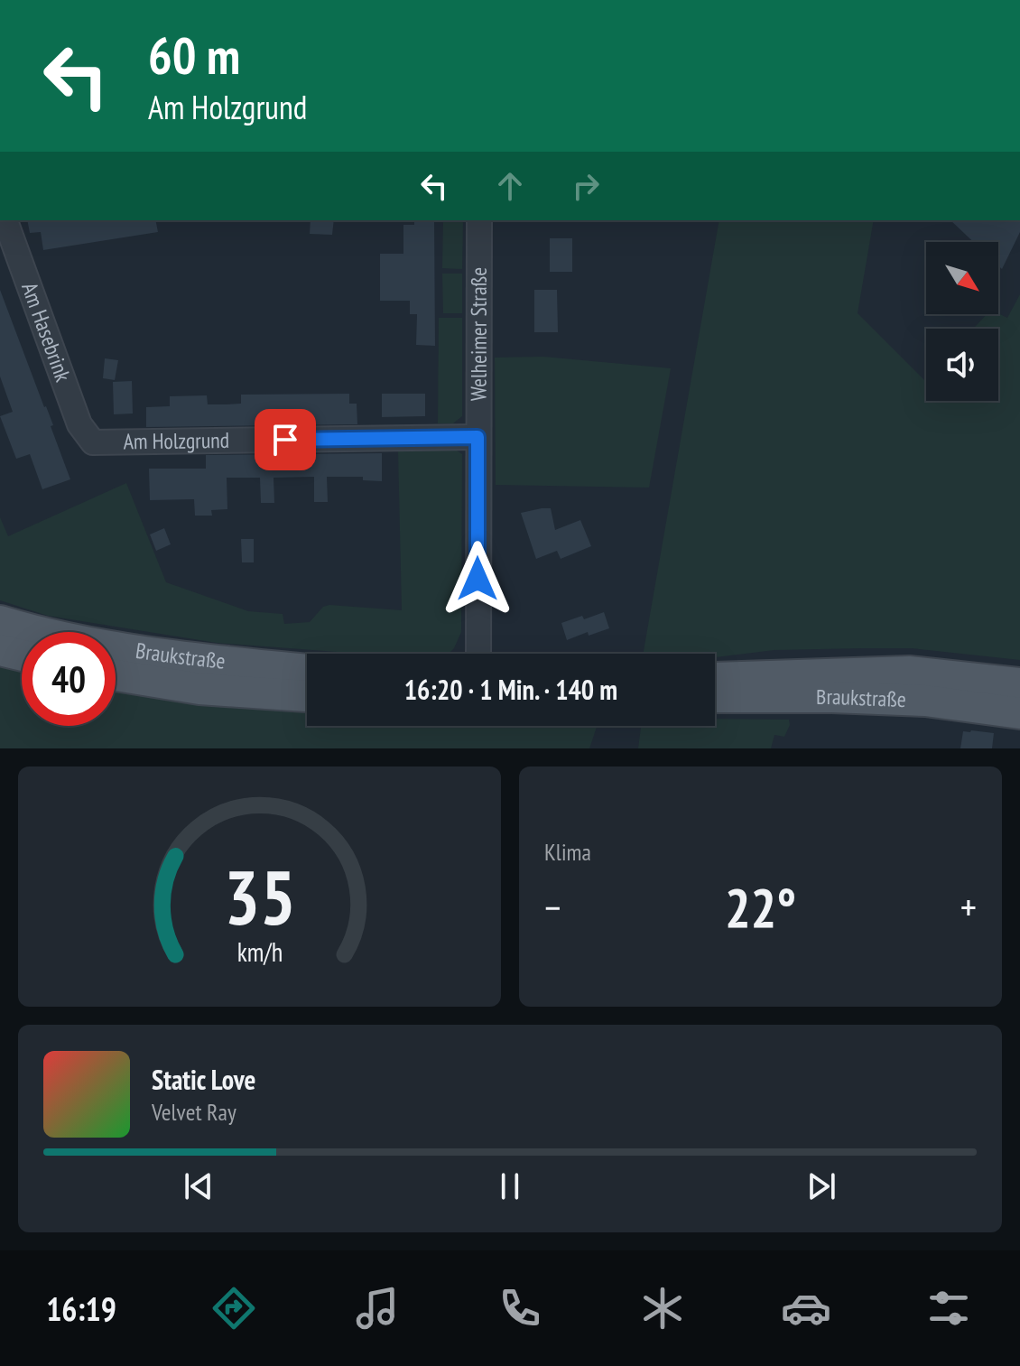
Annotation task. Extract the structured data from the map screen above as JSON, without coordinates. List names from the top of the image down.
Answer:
{
  "streets": {
    "main road": ["Braukstraße"],
    "street": ["Am Hasebrink", "Welheimer Straße", "Am Holzgrund"]
  },
  "crossings": [
    ["Am Hasebrink", "Am Holzgrund"],
    ["Welheimer Straße", "Am Holzgrund"]
  ],
  "north": "bottom right",
  "page": {
    "turn": ["60 m", "Am Holzgrund"],
    "limit": "40",
    "trip": "16:20 · 1 Min. · 140 m",
    "tile": "Klima",
    "heat": ["−", "22°", "+"],
    "song": ["Static Love", "Velvet Ray"],
    "tabs": "16:19",
    "gauge": ["35", "km/h"]
  }
}
